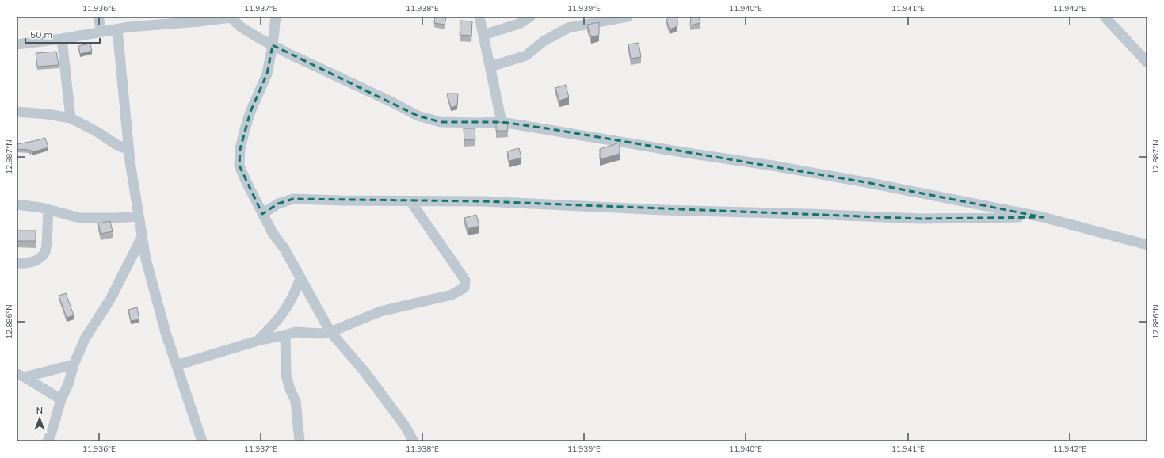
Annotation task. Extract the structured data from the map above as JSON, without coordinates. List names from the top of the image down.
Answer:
{
  "scale_bar": "50 m",
  "north": "top",
  "coordinates": [
    "11.936°E",
    "11.937°E",
    "11.938°E",
    "11.939°E",
    "11.940°E",
    "11.941°E",
    "11.942°E",
    "12.887°N",
    "12.886°N"
  ]
}
